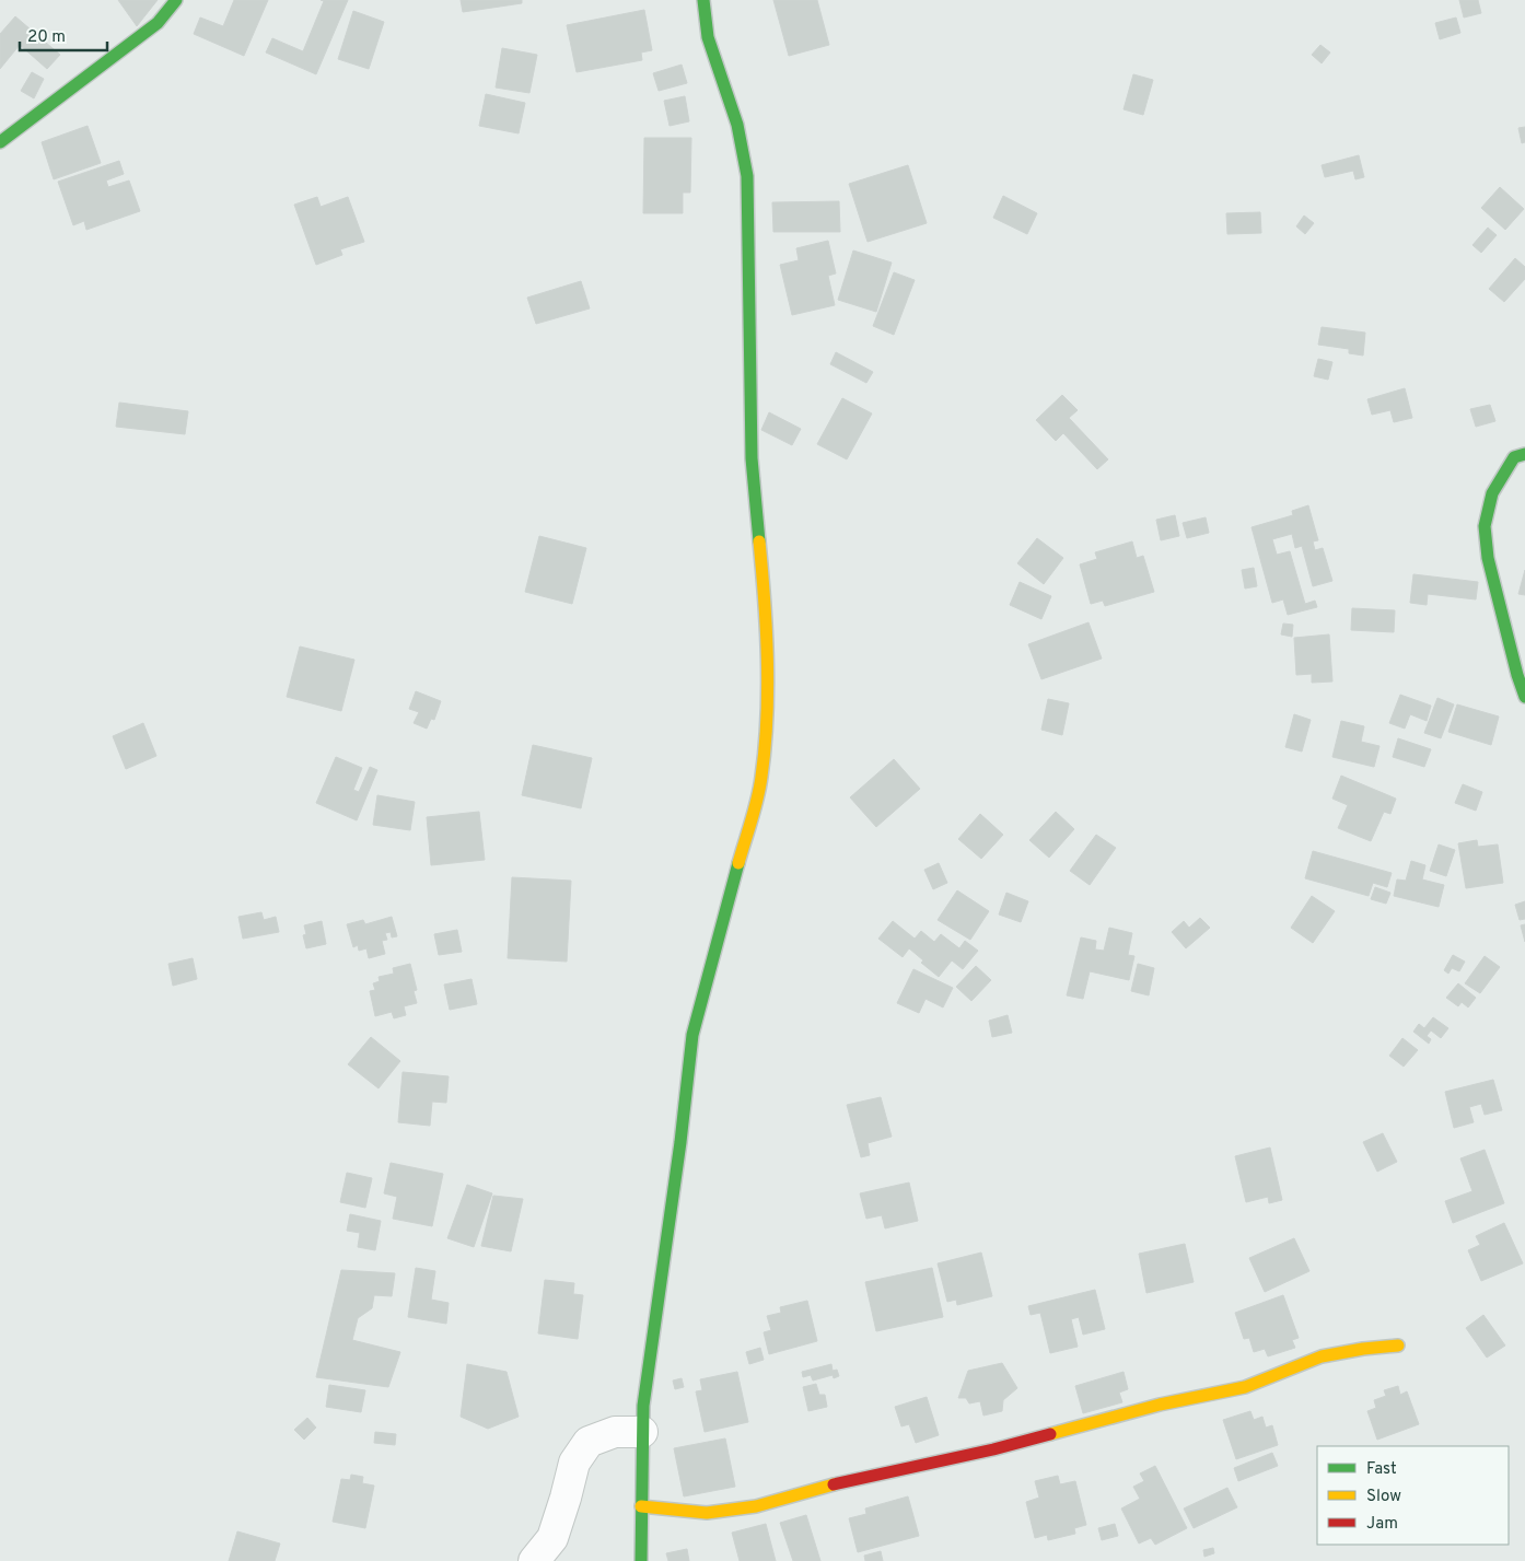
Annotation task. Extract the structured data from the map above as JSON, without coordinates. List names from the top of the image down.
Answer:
{
  "legend": ["Fast", "Slow", "Jam"],
  "scale_bar": "20 m"
}
